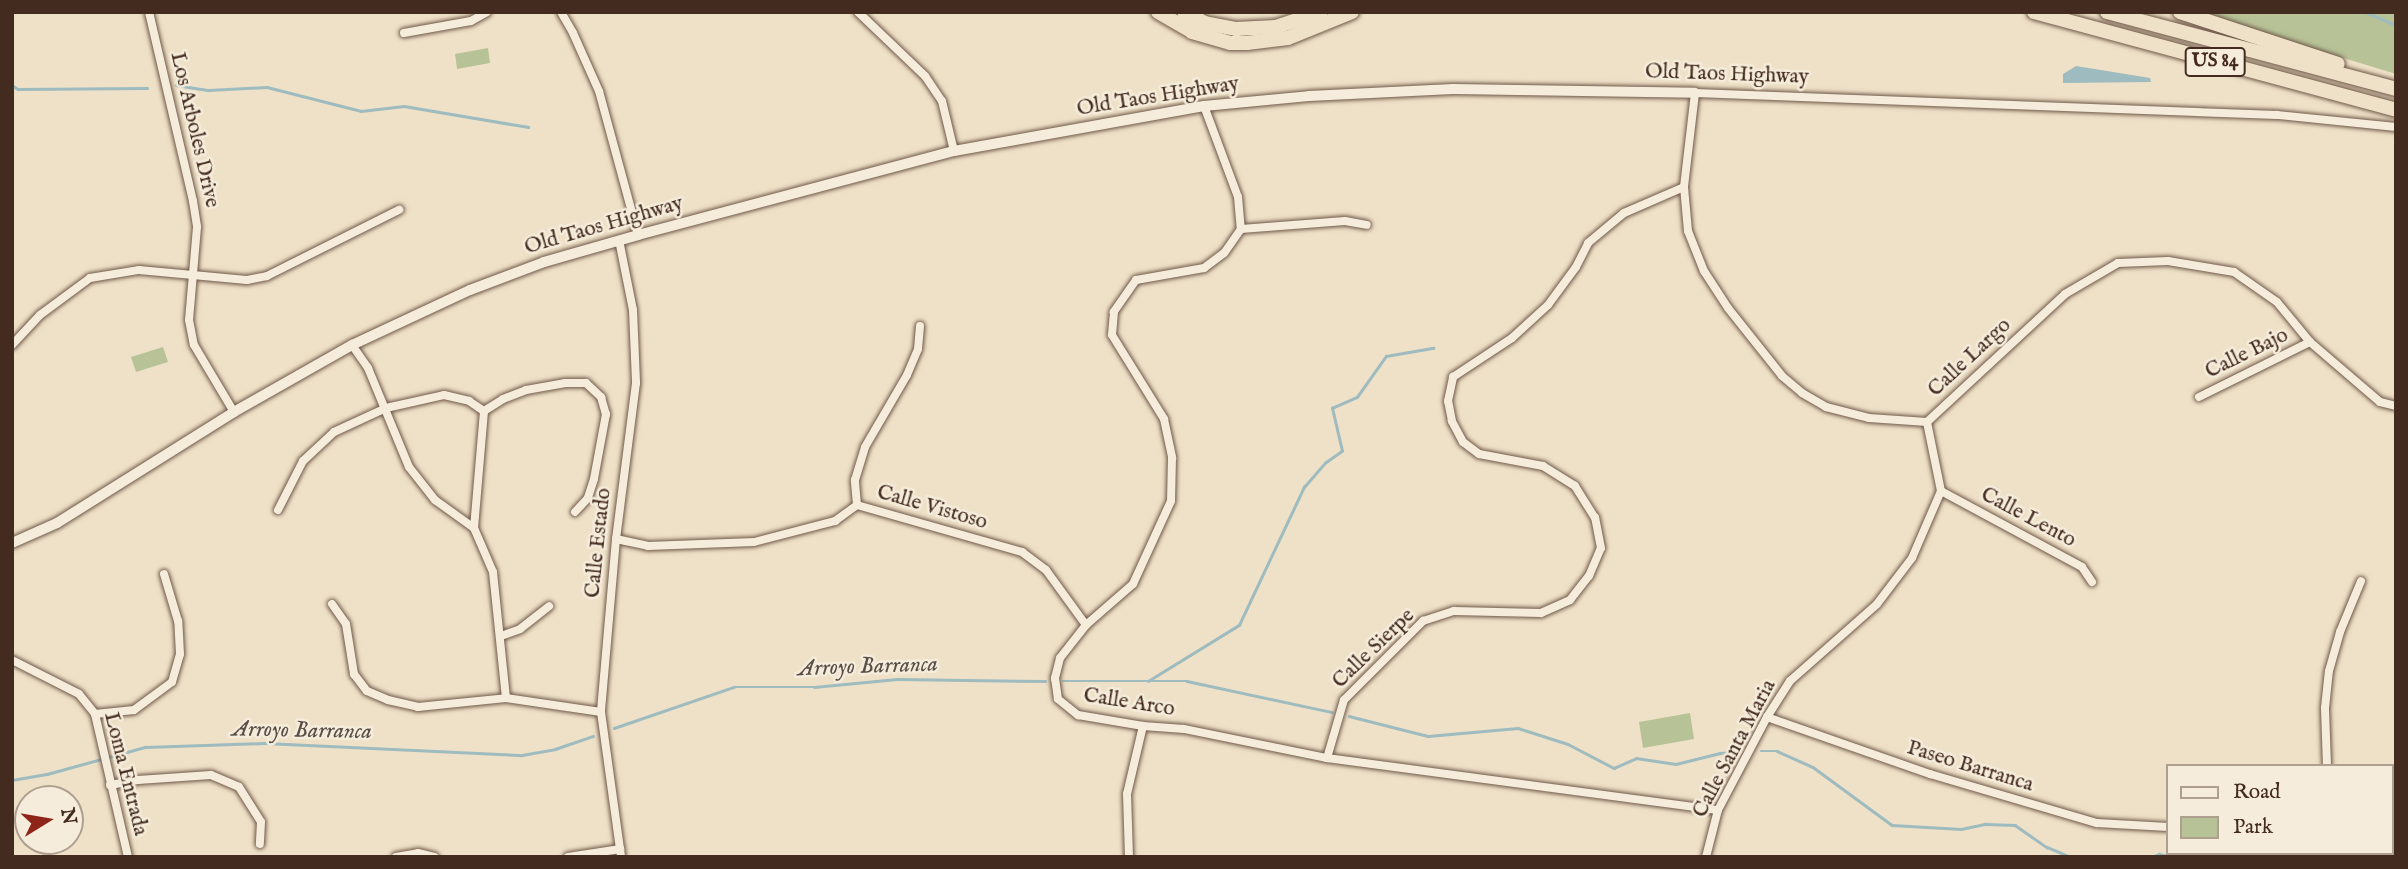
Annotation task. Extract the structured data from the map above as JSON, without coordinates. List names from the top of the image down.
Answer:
{
  "streets": {
    "highway": ["US 84"],
    "street": [
      "Old Taos Highway",
      "Los Arboles Drive",
      "Calle Bajo",
      "Calle Largo",
      "Calle Vistoso",
      "Calle Lento",
      "Calle Estado",
      "Calle Sierpe",
      "Calle Arco",
      "Calle Santa Maria",
      "Paseo Barranca",
      "Loma Entrada"
    ]
  },
  "crossings": [
    ["Old Taos Highway", "Los Arboles Drive"],
    ["Old Taos Highway", "Calle Largo"],
    ["Old Taos Highway", "Calle Estado"],
    ["Calle Bajo", "Calle Largo"],
    ["Calle Largo", "Calle Sierpe"],
    ["Calle Vistoso", "Calle Estado"],
    ["Calle Vistoso", "Calle Arco"],
    ["Calle Lento", "Calle Santa Maria"],
    ["Calle Sierpe", "Calle Arco"],
    ["Calle Arco", "Calle Santa Maria"],
    ["Calle Santa Maria", "Paseo Barranca"]
  ],
  "water": ["Arroyo Barranca"],
  "legend": ["Road", "Park"],
  "north": "right"
}
